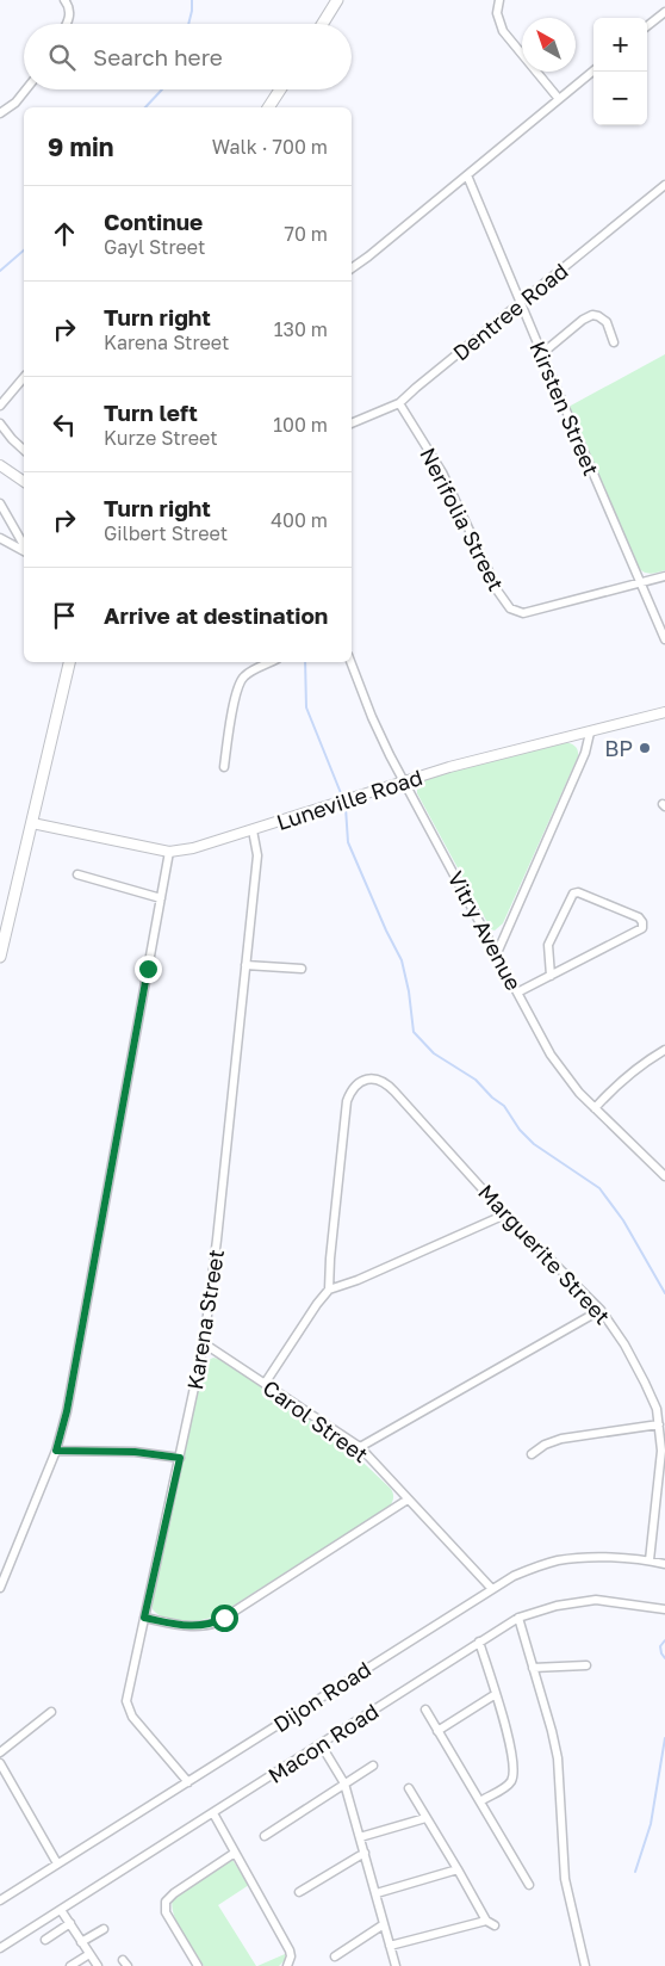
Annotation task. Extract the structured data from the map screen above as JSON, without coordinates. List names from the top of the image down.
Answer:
{
  "streets": {
    "street": [
      "Dentree Road",
      "Kirsten Street",
      "Nerifolia Street",
      "Luneville Road",
      "Vitry Avenue",
      "Marguerite Street",
      "Karena Street",
      "Carol Street",
      "Dijon Road",
      "Macon Road"
    ]
  },
  "crossings": [
    ["Dentree Road", "Kirsten Street"],
    ["Dentree Road", "Nerifolia Street"],
    ["Kirsten Street", "Nerifolia Street"],
    ["Luneville Road", "Vitry Avenue"],
    ["Luneville Road", "Karena Street"],
    ["Marguerite Street", "Dijon Road"],
    ["Karena Street", "Carol Street"],
    ["Karena Street", "Dijon Road"],
    ["Carol Street", "Dijon Road"]
  ],
  "places": ["BP"],
  "north": "top left",
  "page": {
    "map_buttons": ["+", "−"],
    "search": "Search here",
    "heading": ["9 min", "Walk · 700 m"],
    "list": [
      ["Continue", "Gayl Street", "70 m"],
      ["Turn right", "Karena Street", "130 m"],
      ["Turn left", "Kurze Street", "100 m"],
      ["Turn right", "Gilbert Street", "400 m"],
      "Arrive at destination"
    ]
  }
}
